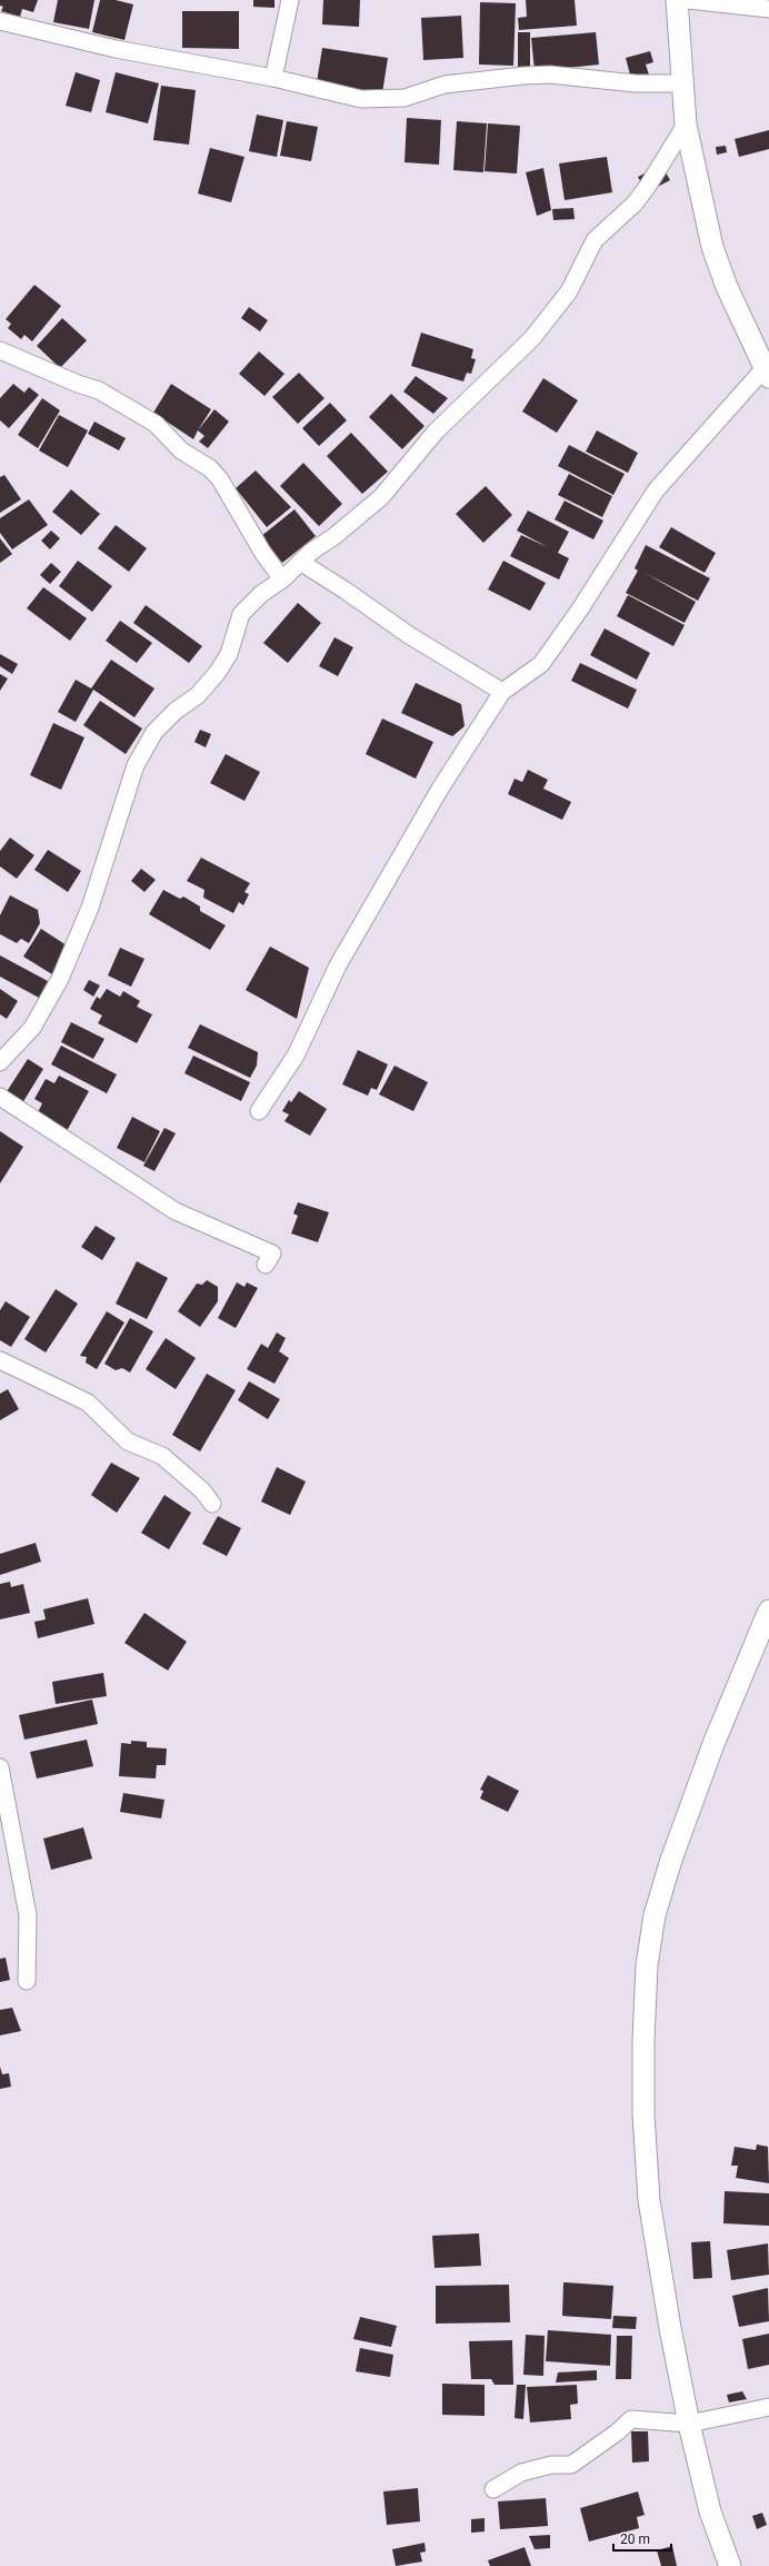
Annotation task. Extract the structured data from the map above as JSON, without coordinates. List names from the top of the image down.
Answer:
{
  "scale_bar": "20 m"
}
